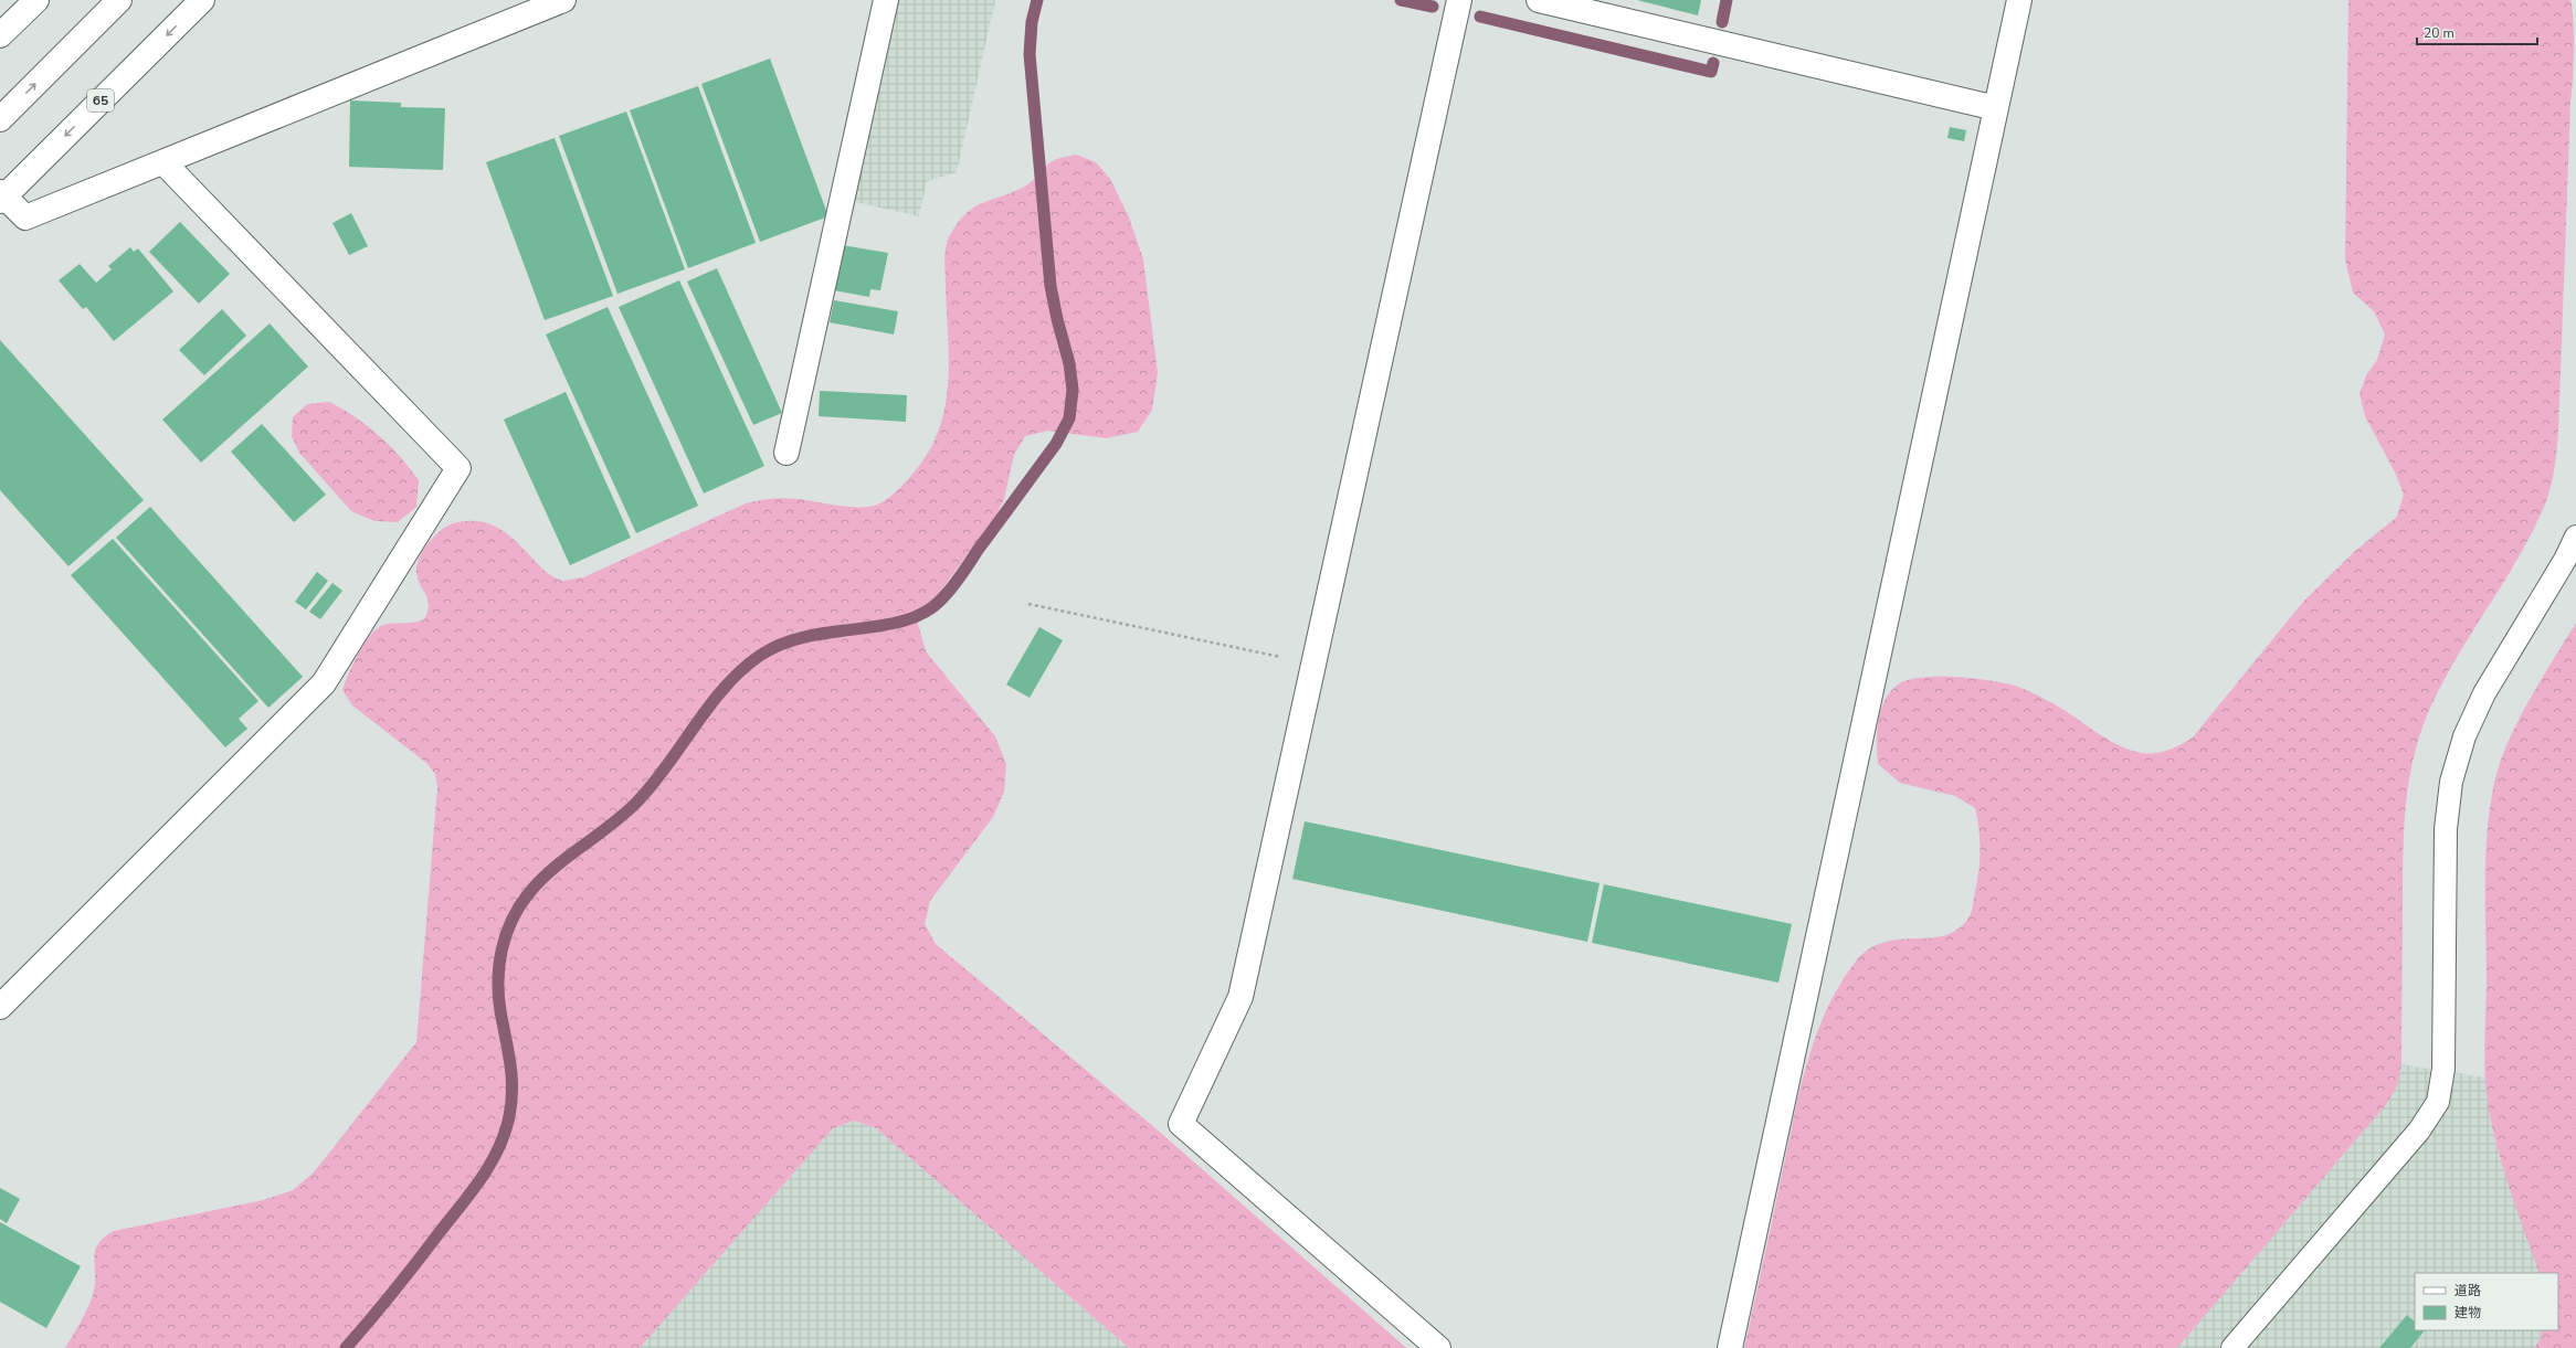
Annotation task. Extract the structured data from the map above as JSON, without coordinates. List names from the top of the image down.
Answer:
{
  "streets": {
    "street": ["65"]
  },
  "legend": ["道路", "建物"],
  "scale_bar": "20 m"
}
